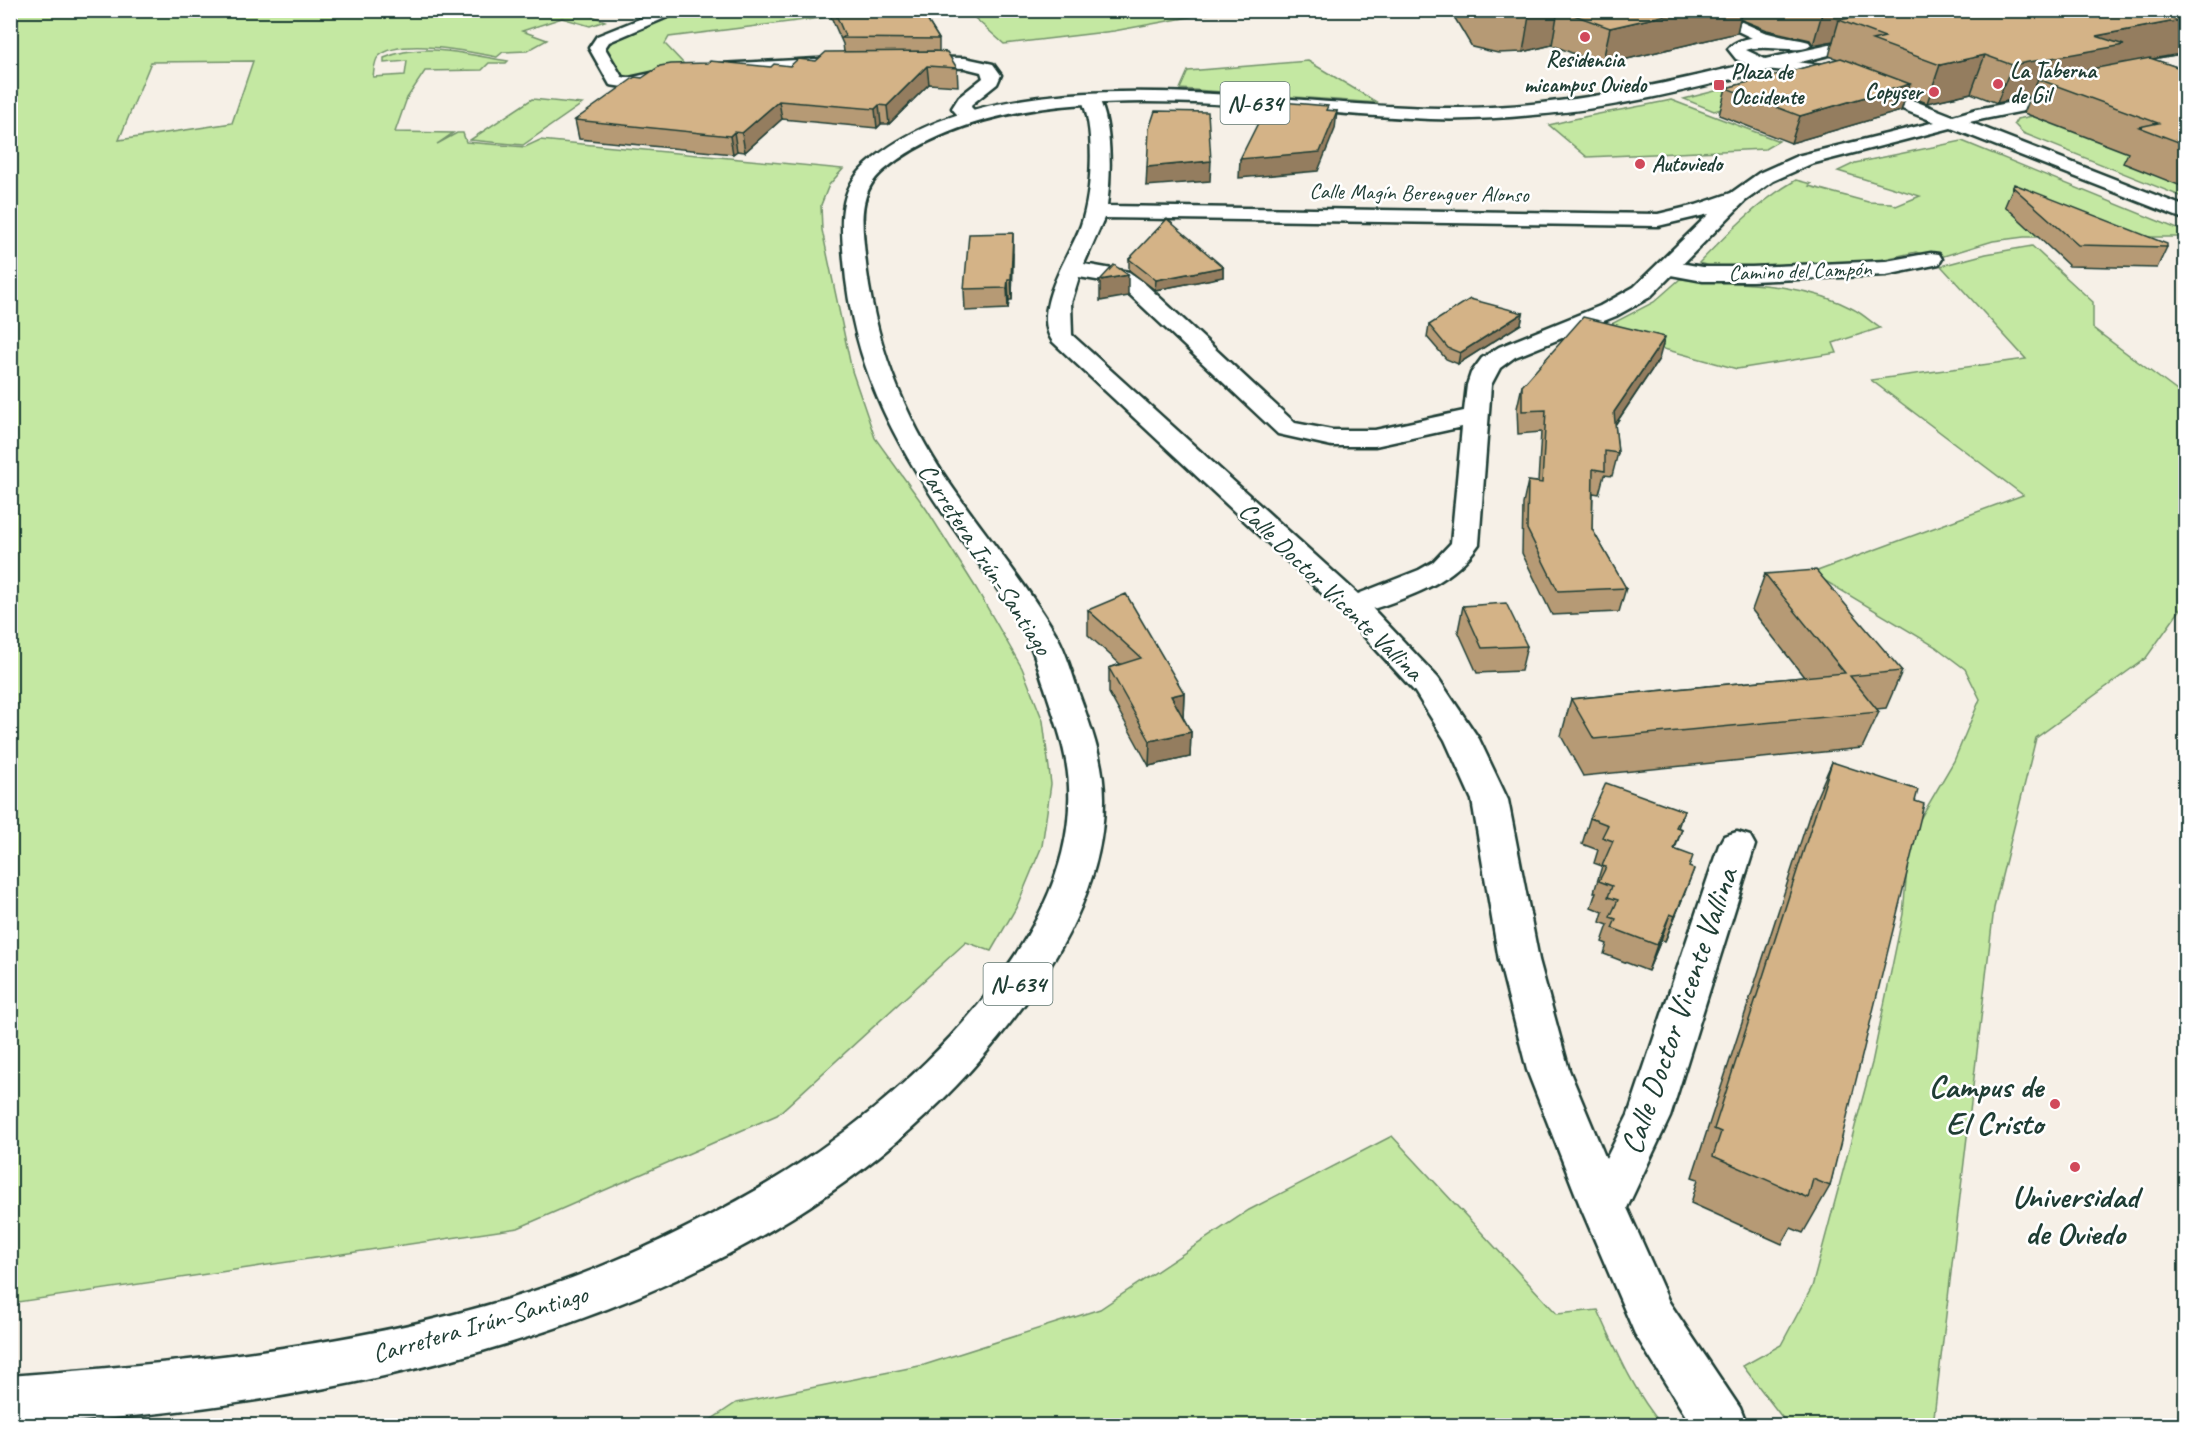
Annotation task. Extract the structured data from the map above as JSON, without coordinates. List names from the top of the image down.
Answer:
{
  "streets": {
    "main road": [
      "N-634",
      "Calle Magín Berenguer Alonso",
      "Camino del Campón",
      "Carretera Irún-Santiago",
      "Calle Doctor Vicente Vallina"
    ]
  },
  "crossings": [
    ["Calle Magín Berenguer Alonso", "Calle Doctor Vicente Vallina"],
    ["Carretera Irún-Santiago", "Calle Doctor Vicente Vallina"]
  ],
  "places": {
    "other": [
      "Residencia micampus Oviedo",
      "La Taberna de Gil",
      "Copyser",
      "Autoviedo",
      "Campus de El Cristo",
      "Universidad de Oviedo"
    ],
    "transit": ["Plaza de Occidente"]
  }
}
